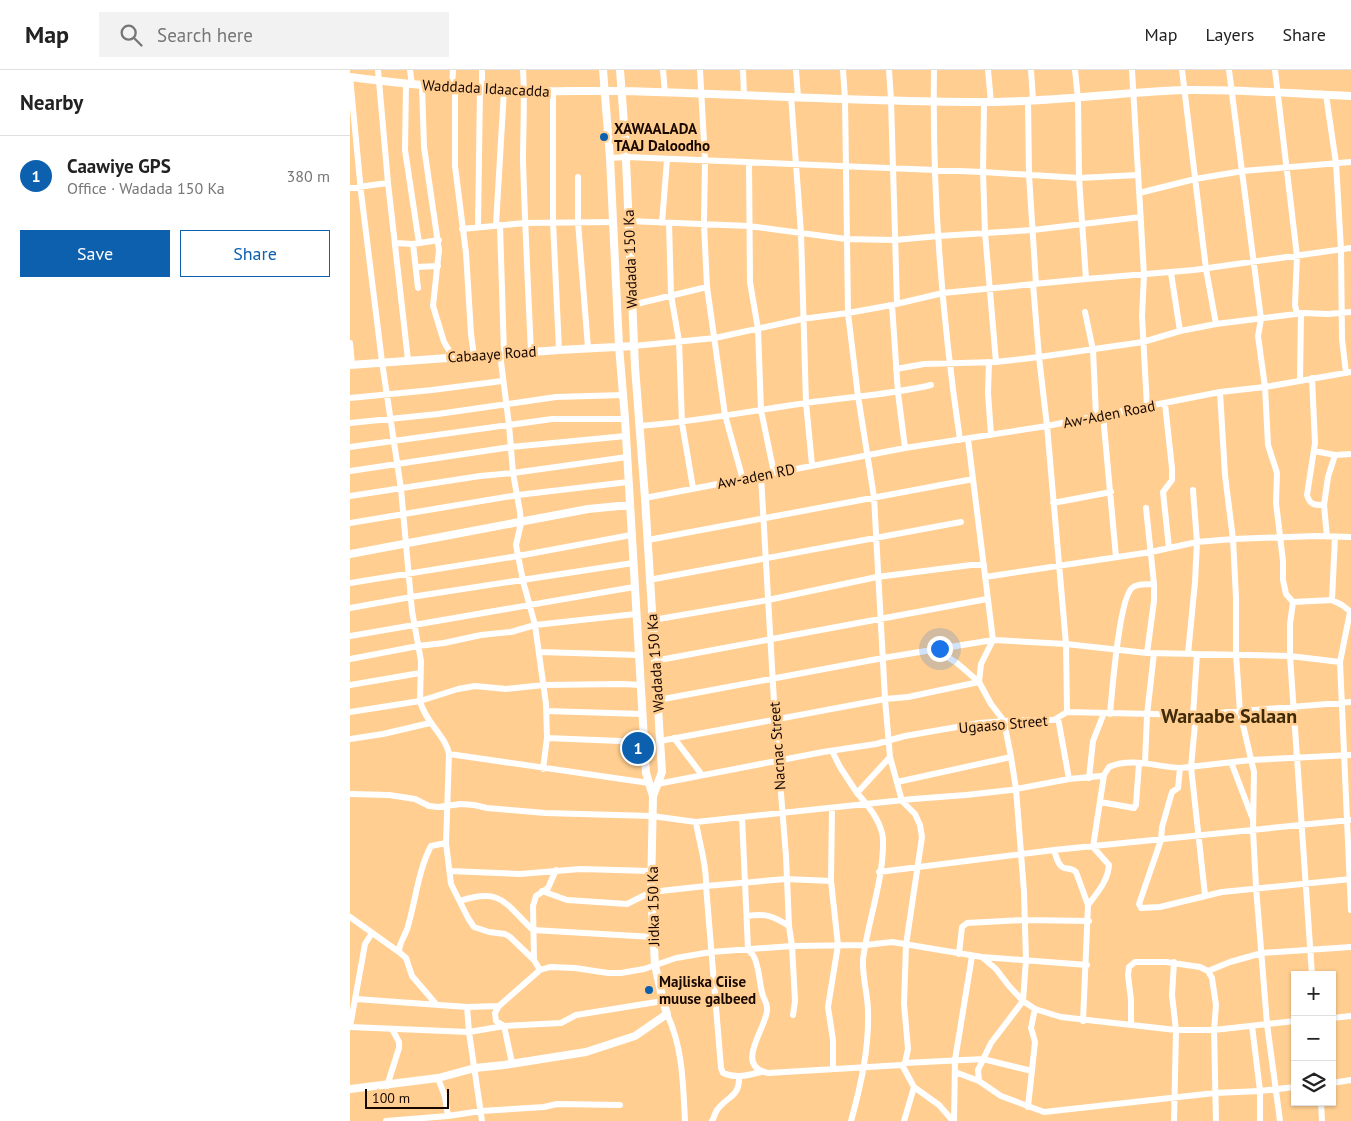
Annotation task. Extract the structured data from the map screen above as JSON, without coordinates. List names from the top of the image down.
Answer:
{
  "streets": {
    "street": [
      "Waddada Idaacadda",
      "Wadada 150 Ka",
      "Cabaaye Road",
      "Aw-Aden Road",
      "Aw-aden RD",
      "Ugaaso Street",
      "Nacnac Street",
      "Jidka 150 Ka"
    ]
  },
  "crossings": [
    ["Waddada Idaacadda", "Wadada 150 Ka"],
    ["Wadada 150 Ka", "Cabaaye Road"],
    ["Wadada 150 Ka", "Aw-aden RD"],
    ["Wadada 150 Ka", "Ugaaso Street"],
    ["Wadada 150 Ka", "Jidka 150 Ka"],
    ["Aw-Aden Road", "Aw-aden RD"],
    ["Aw-aden RD", "Nacnac Street"],
    ["Ugaaso Street", "Nacnac Street"]
  ],
  "districts": ["Waraabe Salaan"],
  "places": ["XAWAALADA TAAJ Daloodho", "Majliska Ciise muuse galbeed"],
  "scale_bar": "100 m",
  "page": {
    "header": "Map",
    "search": "Search here",
    "nav": ["Map", "Layers", "Share"],
    "heading": "Nearby",
    "list": [
      {
        "mark": "1",
        "name": "Caawiye GPS",
        "note": "Office · Wadada 150 Ka",
        "value": "380 m"
      }
    ],
    "buttons": ["Save", "Share"],
    "pins": "1",
    "map_buttons": ["+", "−"],
    "scale": "100 m"
  }
}
